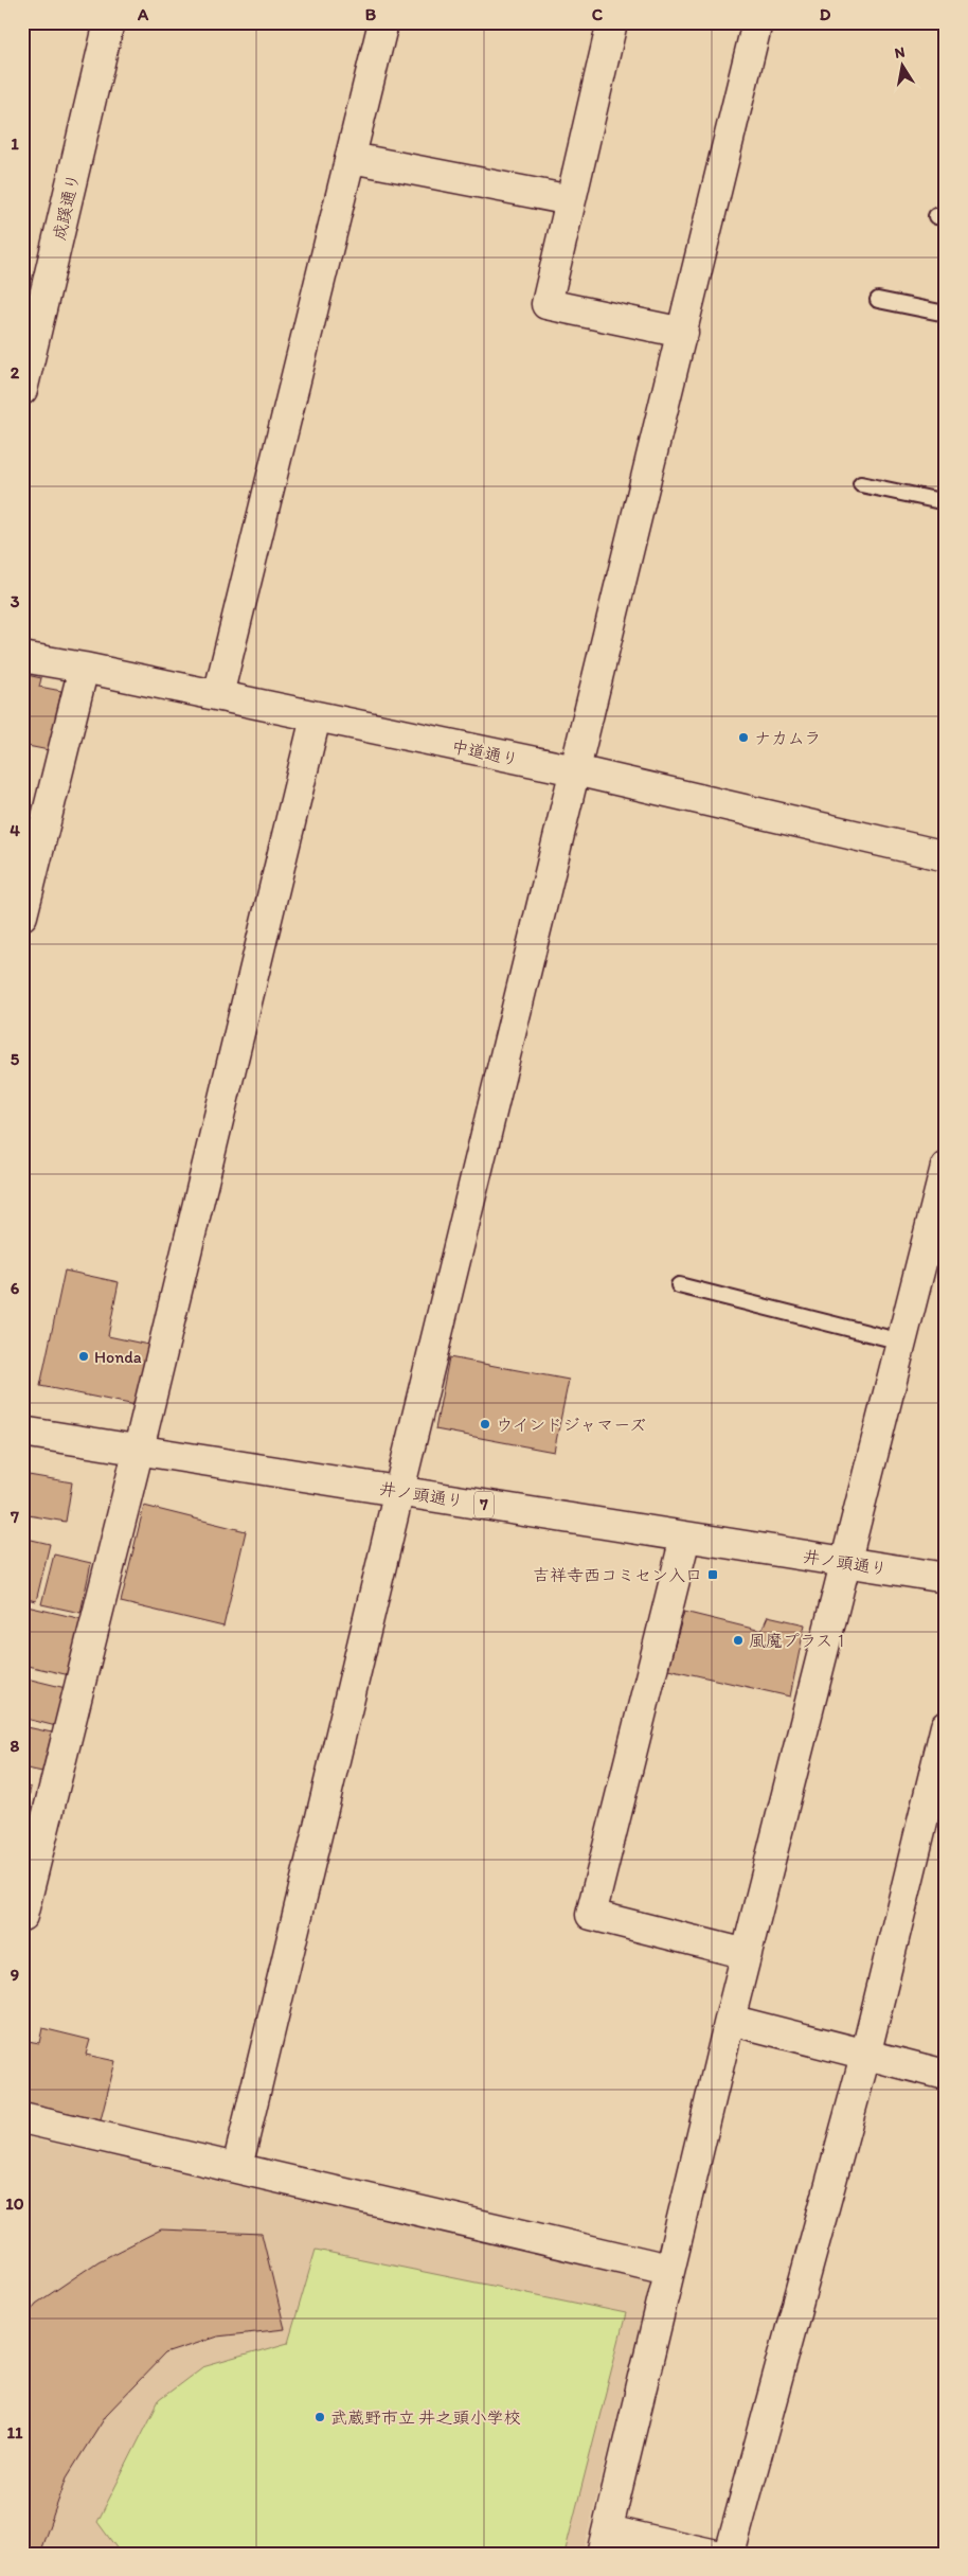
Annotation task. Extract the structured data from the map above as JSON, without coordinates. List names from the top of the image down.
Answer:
{
  "streets": {
    "street": [
      "成蹊通り",
      "中道通り",
      "井ノ頭通り",
      "7"
    ]
  },
  "places": {
    "other": [
      "ナカムラ",
      "Honda",
      "ウインドジャマーズ",
      "風魔プラス１",
      "武蔵野市立 井之頭小学校"
    ],
    "transit": ["吉祥寺西コミセン入口"]
  },
  "north": "top",
  "grid": {
    "columns": [
      "A",
      "B",
      "C",
      "D"
    ],
    "rows": [
      "1",
      "2",
      "3",
      "4",
      "5",
      "6",
      "7",
      "8",
      "9",
      "10",
      "11"
    ]
  }
}
